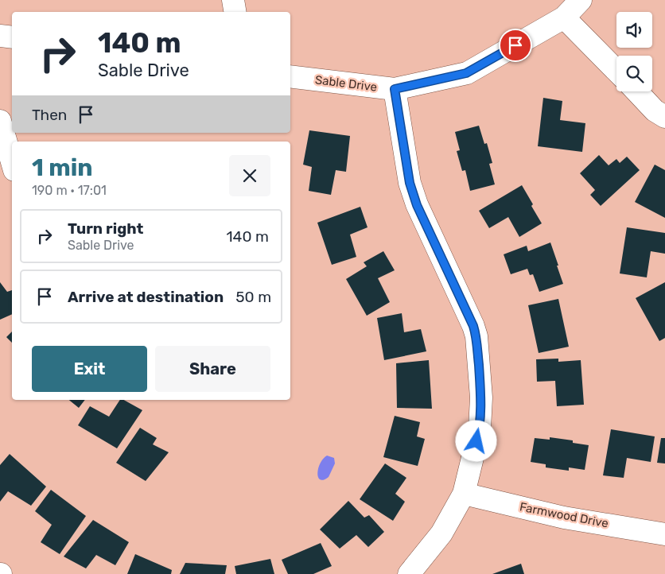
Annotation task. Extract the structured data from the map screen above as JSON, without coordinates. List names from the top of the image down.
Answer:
{
  "streets": {
    "street": ["Sable Drive", "Farmwood Drive"]
  },
  "page": {
    "turn": ["140 m", "Sable Drive"],
    "then": "Then",
    "heading": ["1 min", "190 m · 17:01"],
    "list": [
      {
        "name": "Turn right",
        "note": "Sable Drive",
        "value": "140 m"
      },
      {
        "name": "Arrive at destination",
        "value": "50 m"
      }
    ],
    "buttons": ["Exit", "Share"]
  }
}
